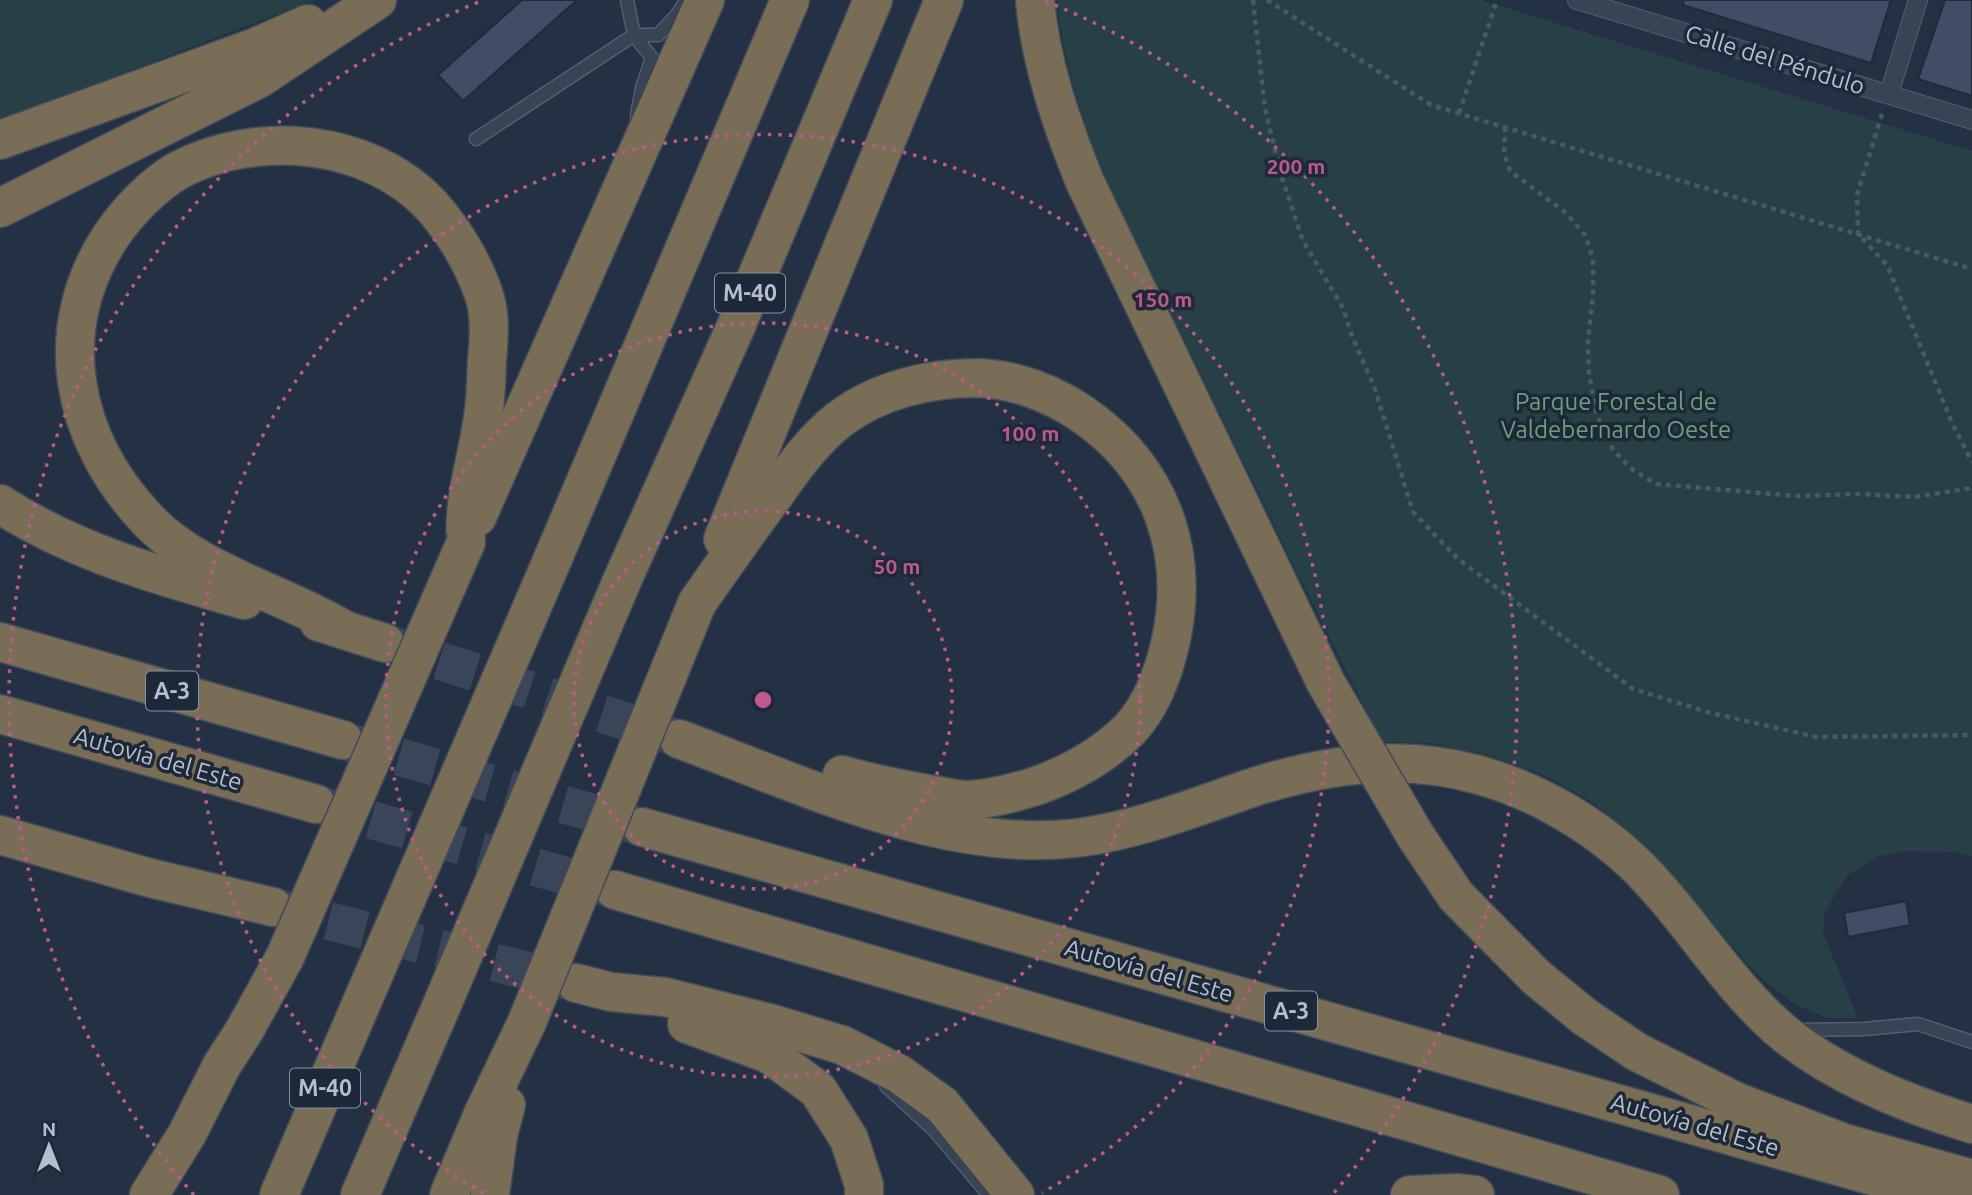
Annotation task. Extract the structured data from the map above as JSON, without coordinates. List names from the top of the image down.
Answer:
{
  "streets": {
    "highway": ["M-40", "A-3", "Autovía del Este"],
    "street": ["Calle del Péndulo"]
  },
  "parks": ["Parque Forestal de Valdebernardo Oeste"],
  "north": "top",
  "rings": [
    "200 m",
    "150 m",
    "100 m",
    "50 m"
  ]
}
